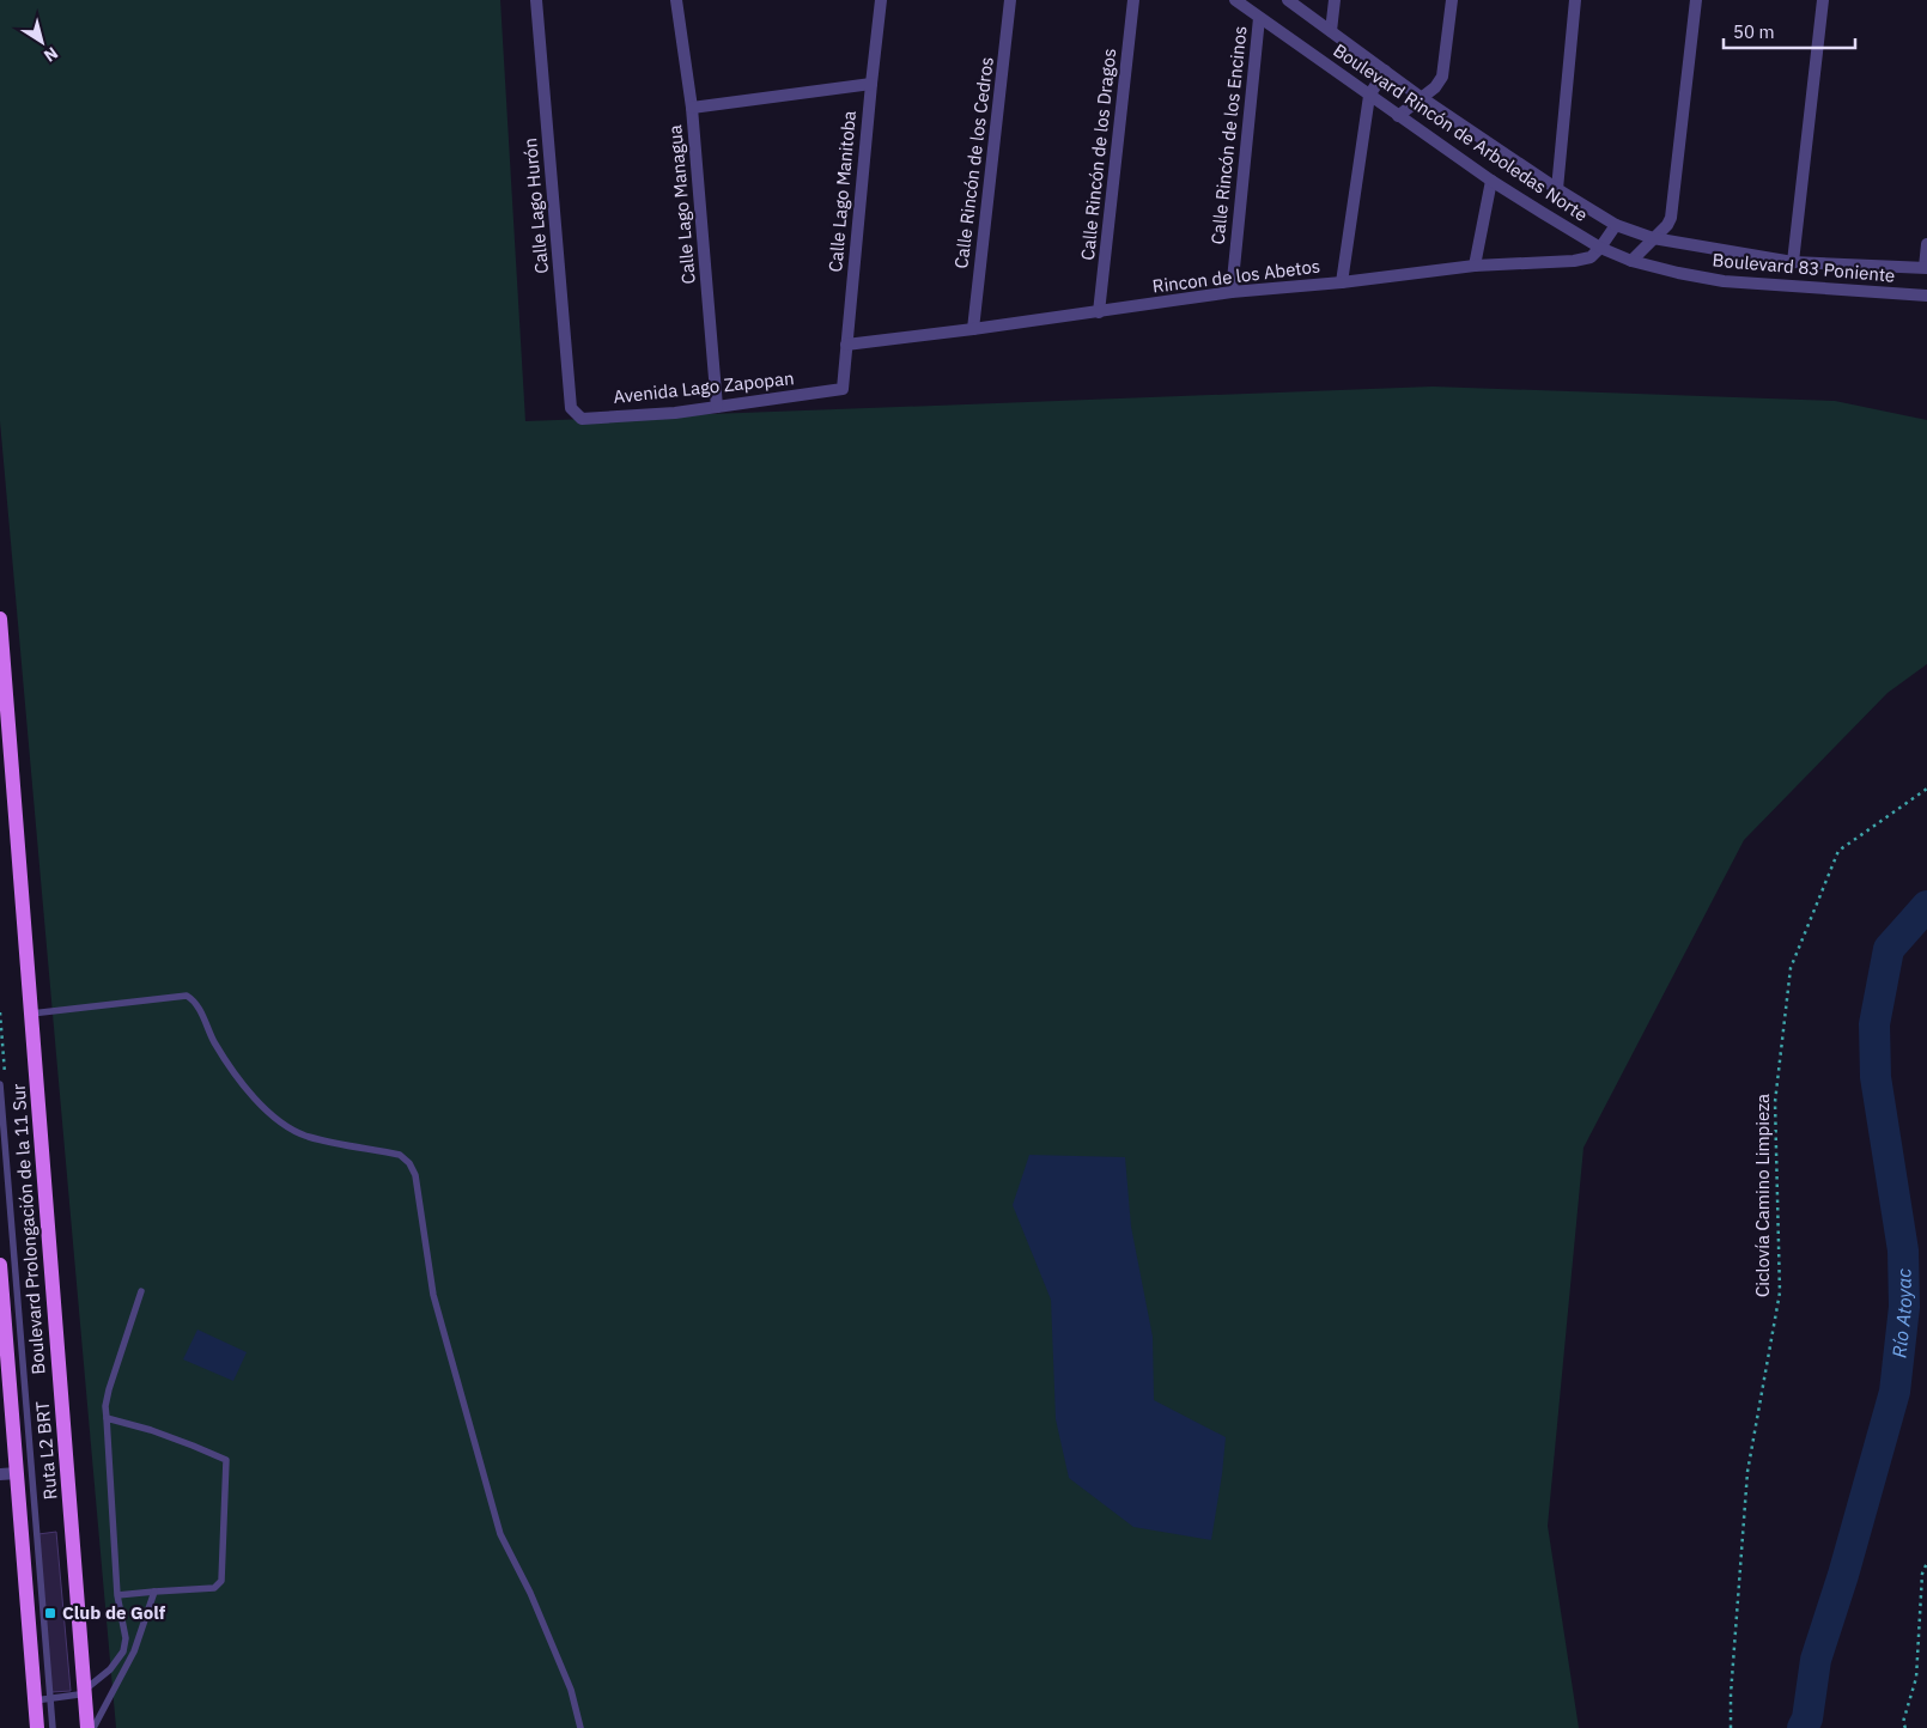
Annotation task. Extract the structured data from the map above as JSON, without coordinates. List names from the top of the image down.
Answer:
{
  "streets": {
    "main road": ["Boulevard Prolongación de la 11 Sur"],
    "street": [
      "Boulevard Rincón de Arboledas Norte",
      "Calle Rincón de los Encinos",
      "Calle Rincón de los Dragos",
      "Calle Rincón de los Cedros",
      "Calle Lago Manitoba",
      "Calle Lago Managua",
      "Calle Lago Hurón",
      "Boulevard 83 Poniente",
      "Rincon de los Abetos",
      "Avenida Lago Zapopan"
    ],
    "lane": ["Ruta L2 BRT"],
    "path": ["Ciclovía Camino Limpieza"]
  },
  "crossings": [
    ["Boulevard Rincón de Arboledas Norte", "Calle Rincón de los Encinos"],
    ["Boulevard Rincón de Arboledas Norte", "Boulevard 83 Poniente"],
    ["Boulevard Rincón de Arboledas Norte", "Rincon de los Abetos"],
    ["Calle Rincón de los Encinos", "Rincon de los Abetos"],
    ["Calle Rincón de los Dragos", "Rincon de los Abetos"],
    ["Calle Rincón de los Cedros", "Rincon de los Abetos"],
    ["Calle Lago Manitoba", "Rincon de los Abetos"],
    ["Calle Lago Manitoba", "Avenida Lago Zapopan"],
    ["Calle Lago Managua", "Avenida Lago Zapopan"],
    ["Calle Lago Hurón", "Avenida Lago Zapopan"],
    ["Boulevard Prolongación de la 11 Sur", "Ruta L2 BRT"]
  ],
  "water": ["Río Atoyac"],
  "places": {
    "transit": ["Club de Golf"]
  },
  "scale_bar": "50 m",
  "north": "bottom right"
}
